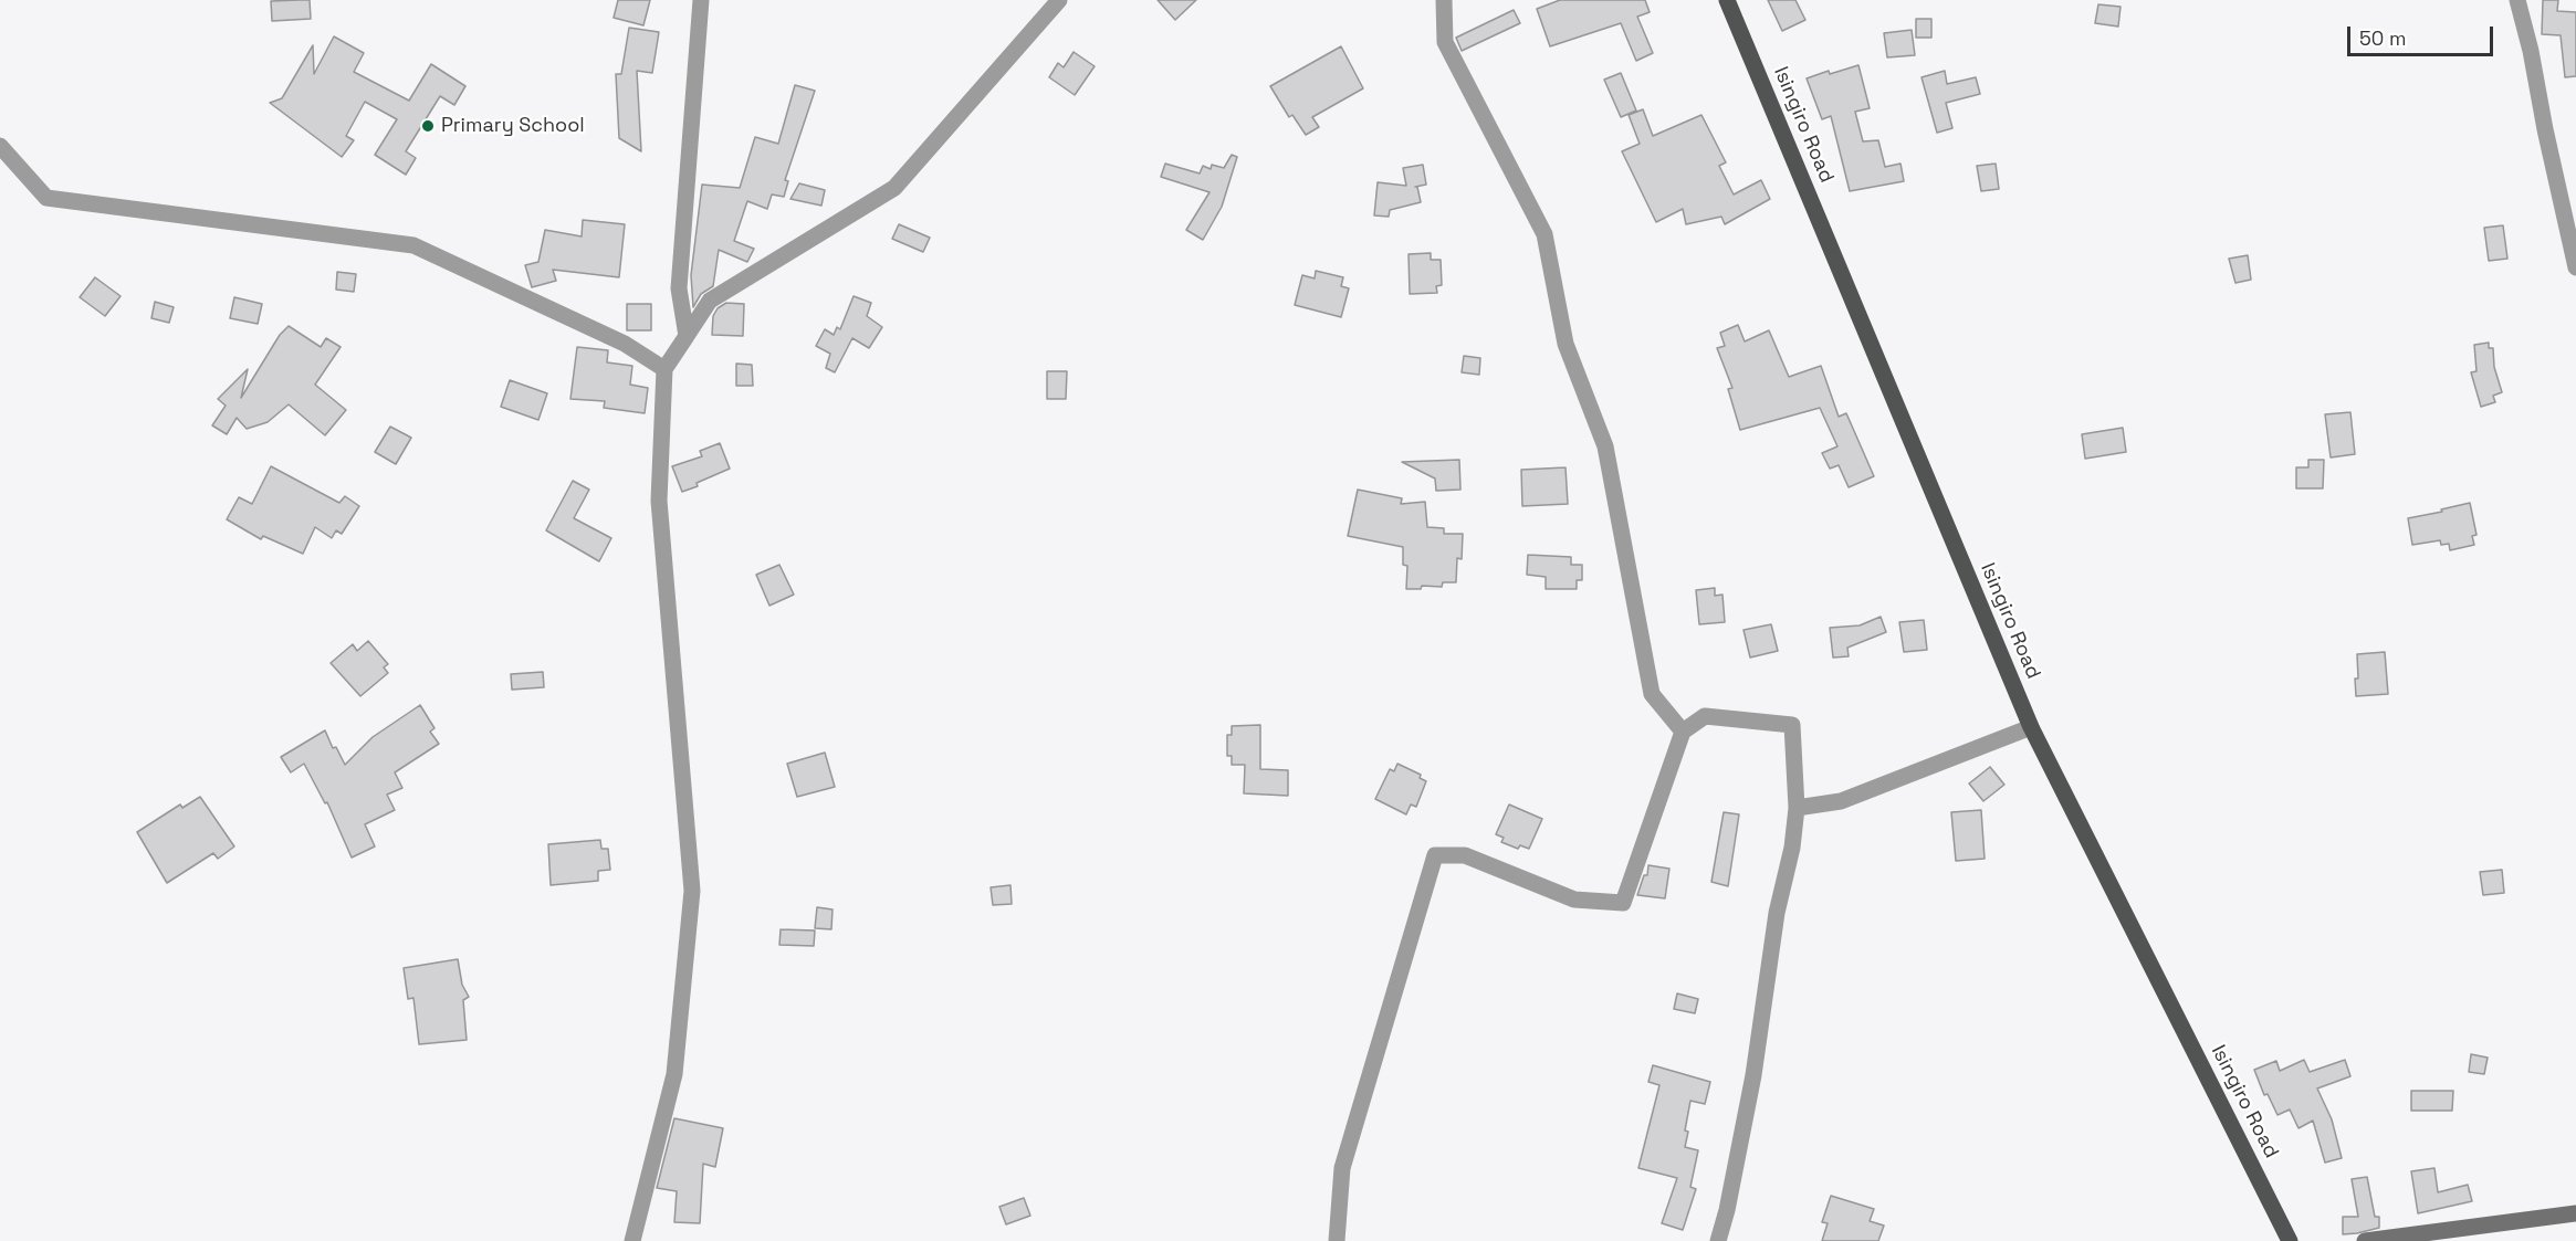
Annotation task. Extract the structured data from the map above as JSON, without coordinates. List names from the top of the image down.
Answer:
{
  "streets": {
    "main road": ["Isingiro Road"]
  },
  "places": ["Primary School"],
  "scale_bar": "50 m"
}
